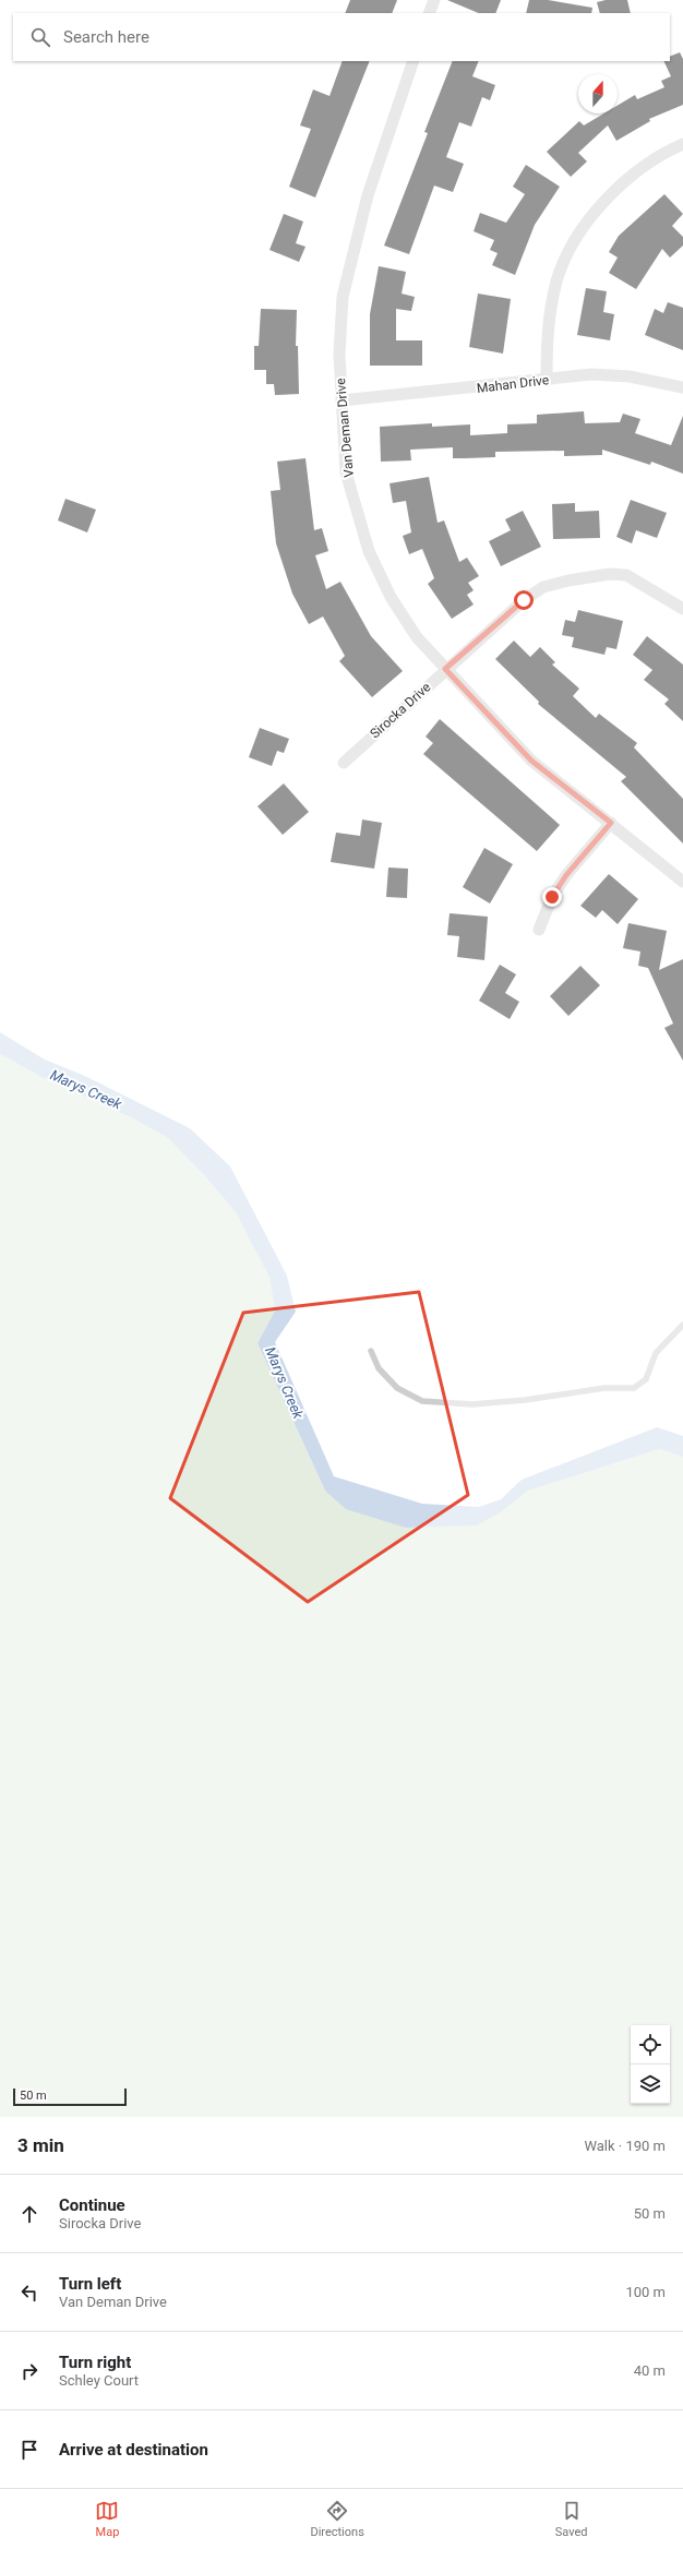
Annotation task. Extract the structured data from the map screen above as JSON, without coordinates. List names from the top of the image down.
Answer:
{
  "streets": {
    "street": ["Mahan Drive", "Van Deman Drive", "Sirocka Drive"]
  },
  "crossings": [
    ["Mahan Drive", "Van Deman Drive"],
    ["Van Deman Drive", "Sirocka Drive"]
  ],
  "water": ["Marys Creek"],
  "scale_bar": "50 m",
  "north": "top",
  "page": {
    "search": "Search here",
    "scale": "50 m",
    "heading": ["3 min", "Walk · 190 m"],
    "list": [
      ["Continue", "Sirocka Drive", "50 m"],
      ["Turn left", "Van Deman Drive", "100 m"],
      ["Turn right", "Schley Court", "40 m"],
      "Arrive at destination"
    ],
    "nav": ["Map", "Directions", "Saved"]
  }
}
